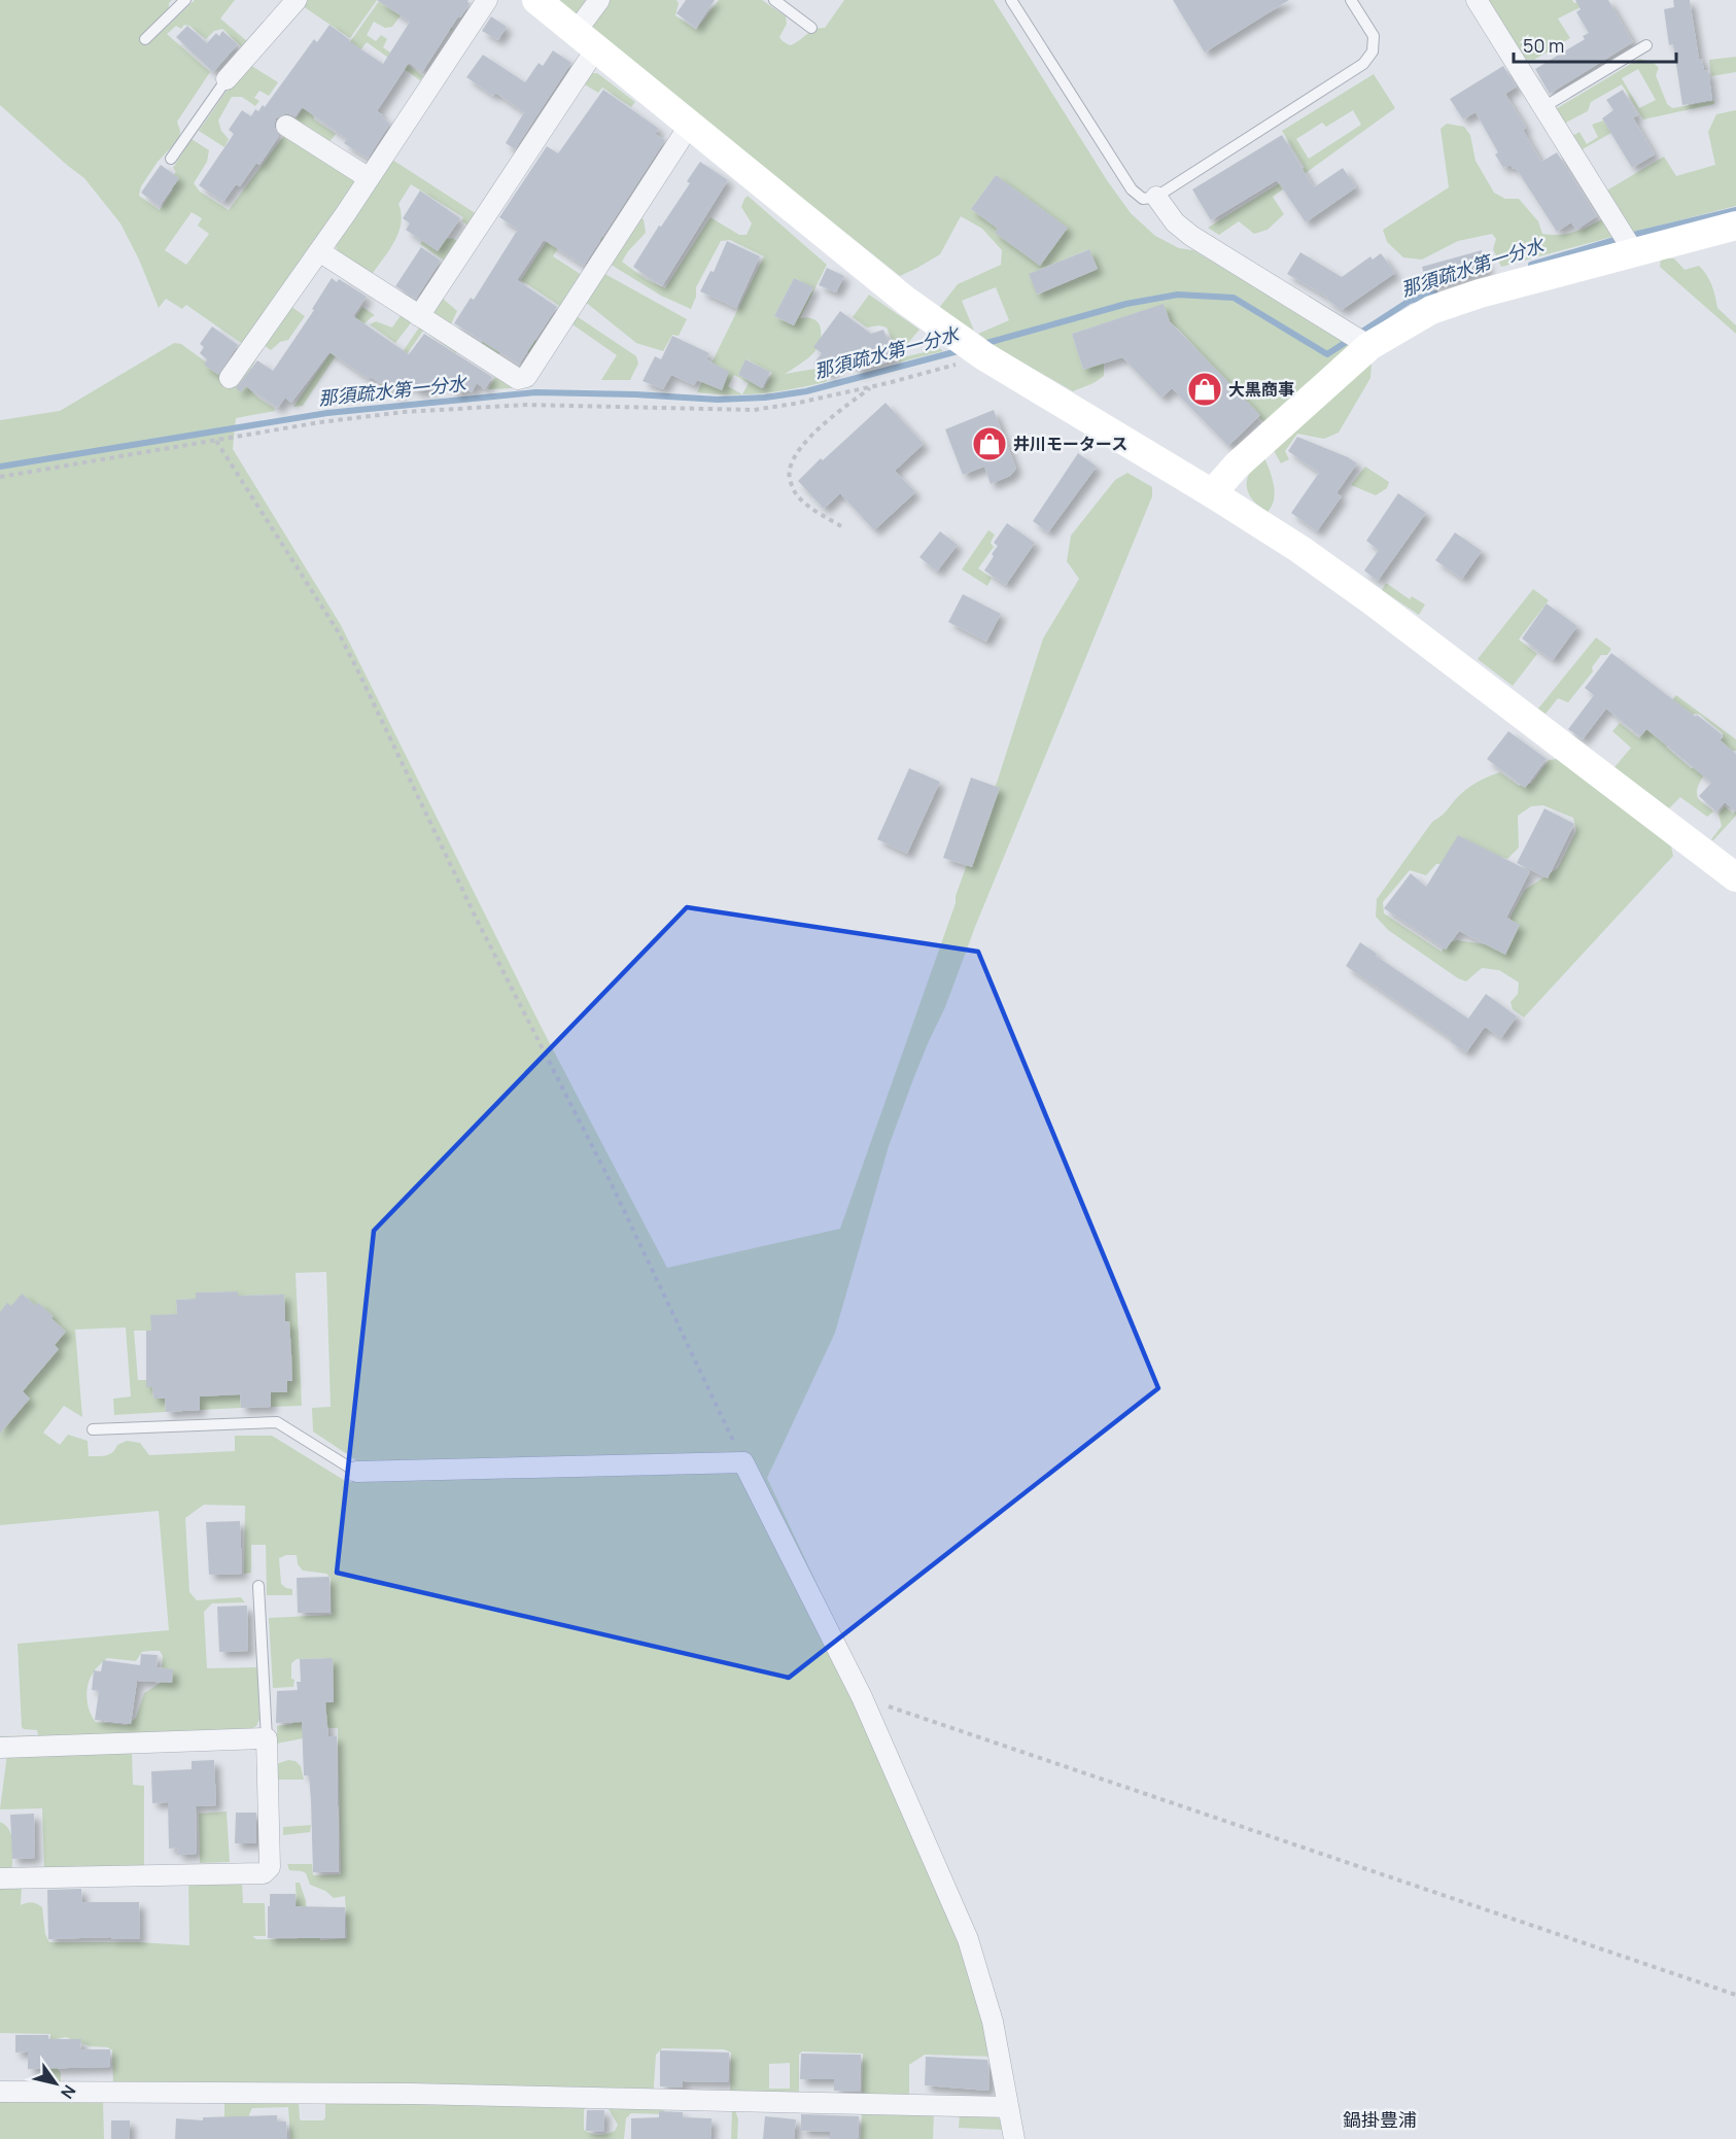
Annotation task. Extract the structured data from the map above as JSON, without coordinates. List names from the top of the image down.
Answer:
{
  "districts": ["鍋掛豊浦"],
  "water": ["那須疏水第一分水"],
  "places": {
    "shop": ["大黒商事", "井川モータース"]
  },
  "scale_bar": "50 m",
  "north": "bottom right"
}
